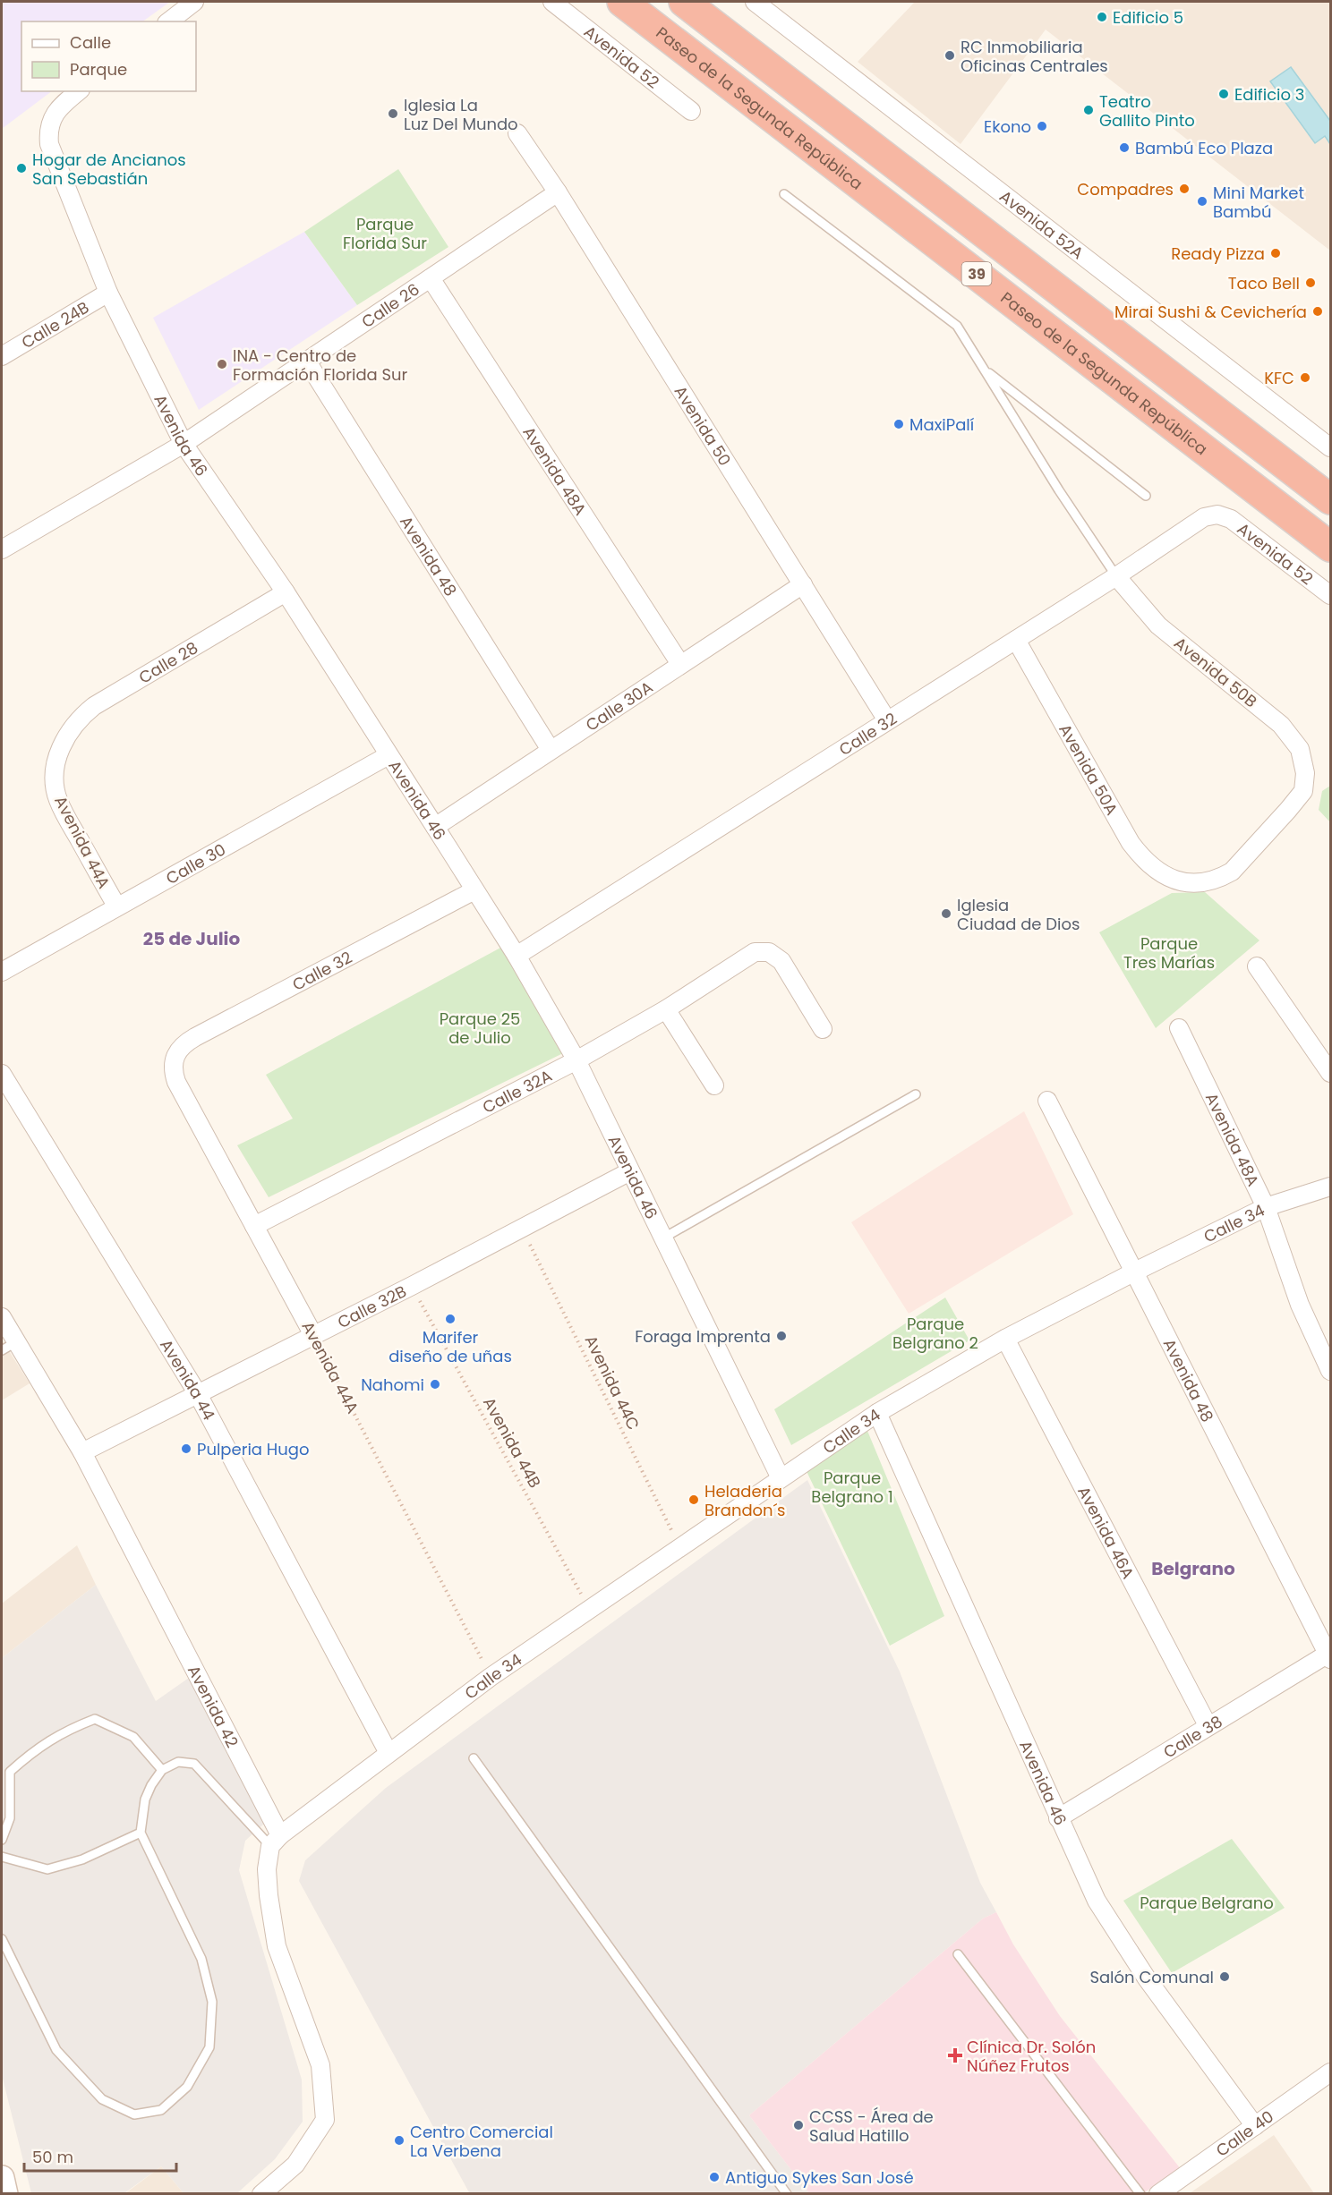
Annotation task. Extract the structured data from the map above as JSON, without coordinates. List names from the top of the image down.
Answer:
{
  "streets": {
    "highway": ["Paseo de la Segunda República", "39"],
    "street": [
      "Avenida 52",
      "Avenida 52A",
      "Calle 26",
      "Calle 24B",
      "Avenida 50",
      "Avenida 46",
      "Avenida 48A",
      "Avenida 48",
      "Calle 28",
      "Avenida 50B",
      "Calle 30A",
      "Calle 32",
      "Avenida 50A",
      "Avenida 44A",
      "Calle 30",
      "Calle 32A",
      "Calle 34",
      "Calle 32B",
      "Avenida 44",
      "Avenida 46A",
      "Avenida 42",
      "Calle 38",
      "Calle 40"
    ],
    "path": ["Avenida 44C", "Avenida 44B"]
  },
  "crossings": [
    ["Avenida 52", "Calle 32"],
    ["Calle 26", "Avenida 50"],
    ["Calle 26", "Avenida 46"],
    ["Calle 26", "Avenida 48A"],
    ["Calle 26", "Avenida 48"],
    ["Calle 24B", "Avenida 46"],
    ["Avenida 50", "Calle 30A"],
    ["Avenida 50", "Calle 32"],
    ["Avenida 46", "Calle 28"],
    ["Avenida 46", "Calle 30A"],
    ["Avenida 46", "Calle 32"],
    ["Avenida 46", "Calle 30"],
    ["Avenida 46", "Calle 32A"],
    ["Avenida 46", "Calle 34"],
    ["Avenida 46", "Calle 32B"],
    ["Avenida 46", "Calle 38"],
    ["Avenida 46", "Calle 40"],
    ["Avenida 48A", "Calle 30A"],
    ["Avenida 48A", "Calle 34"],
    ["Avenida 48", "Calle 30A"],
    ["Avenida 48", "Calle 34"],
    ["Avenida 48", "Calle 38"],
    ["Calle 28", "Avenida 44A"],
    ["Avenida 50B", "Calle 32"],
    ["Avenida 50B", "Avenida 50A"],
    ["Calle 32", "Avenida 50A"],
    ["Calle 32", "Avenida 44A"],
    ["Avenida 44A", "Calle 30"],
    ["Avenida 44A", "Calle 32A"],
    ["Avenida 44A", "Calle 34"],
    ["Avenida 44A", "Calle 32B"],
    ["Calle 34", "Avenida 44"],
    ["Calle 34", "Avenida 44C"],
    ["Calle 34", "Avenida 44B"],
    ["Calle 34", "Avenida 46A"],
    ["Calle 34", "Avenida 42"],
    ["Calle 32B", "Avenida 44"],
    ["Calle 32B", "Avenida 44C"],
    ["Calle 32B", "Avenida 44B"],
    ["Calle 32B", "Avenida 42"],
    ["Avenida 46A", "Calle 38"]
  ],
  "districts": ["25 de Julio", "Belgrano"],
  "parks": [
    "Parque Florida Sur",
    "Parque Tres Marías",
    "Parque 25 de Julio",
    "Parque Belgrano 2",
    "Parque Belgrano 1",
    "Parque Belgrano"
  ],
  "places": {
    "other": [
      "Edificio 5",
      "RC Inmobiliaria Oficinas Centrales",
      "Edificio 3",
      "Teatro Gallito Pinto",
      "Iglesia La Luz Del Mundo",
      "Ekono",
      "Bambú Eco Plaza",
      "Hogar de Ancianos San Sebastián",
      "Compadres",
      "Mini Market Bambú",
      "Ready Pizza",
      "Taco Bell",
      "Mirai Sushi & Cevichería",
      "INA - Centro de Formación Florida Sur",
      "KFC",
      "MaxiPalí",
      "Iglesia Ciudad de Dios",
      "Marifer diseño de uñas",
      "Foraga Imprenta",
      "Nahomi",
      "Pulperia Hugo",
      "Heladeria Brandon´s",
      "Salón Comunal",
      "CCSS - Área de Salud Hatillo",
      "Centro Comercial La Verbena",
      "Antiguo Sykes San José"
    ],
    "health": ["Clínica Dr. Solón Núñez Frutos"]
  },
  "legend": ["Calle", "Parque"],
  "scale_bar": "50 m"
}
